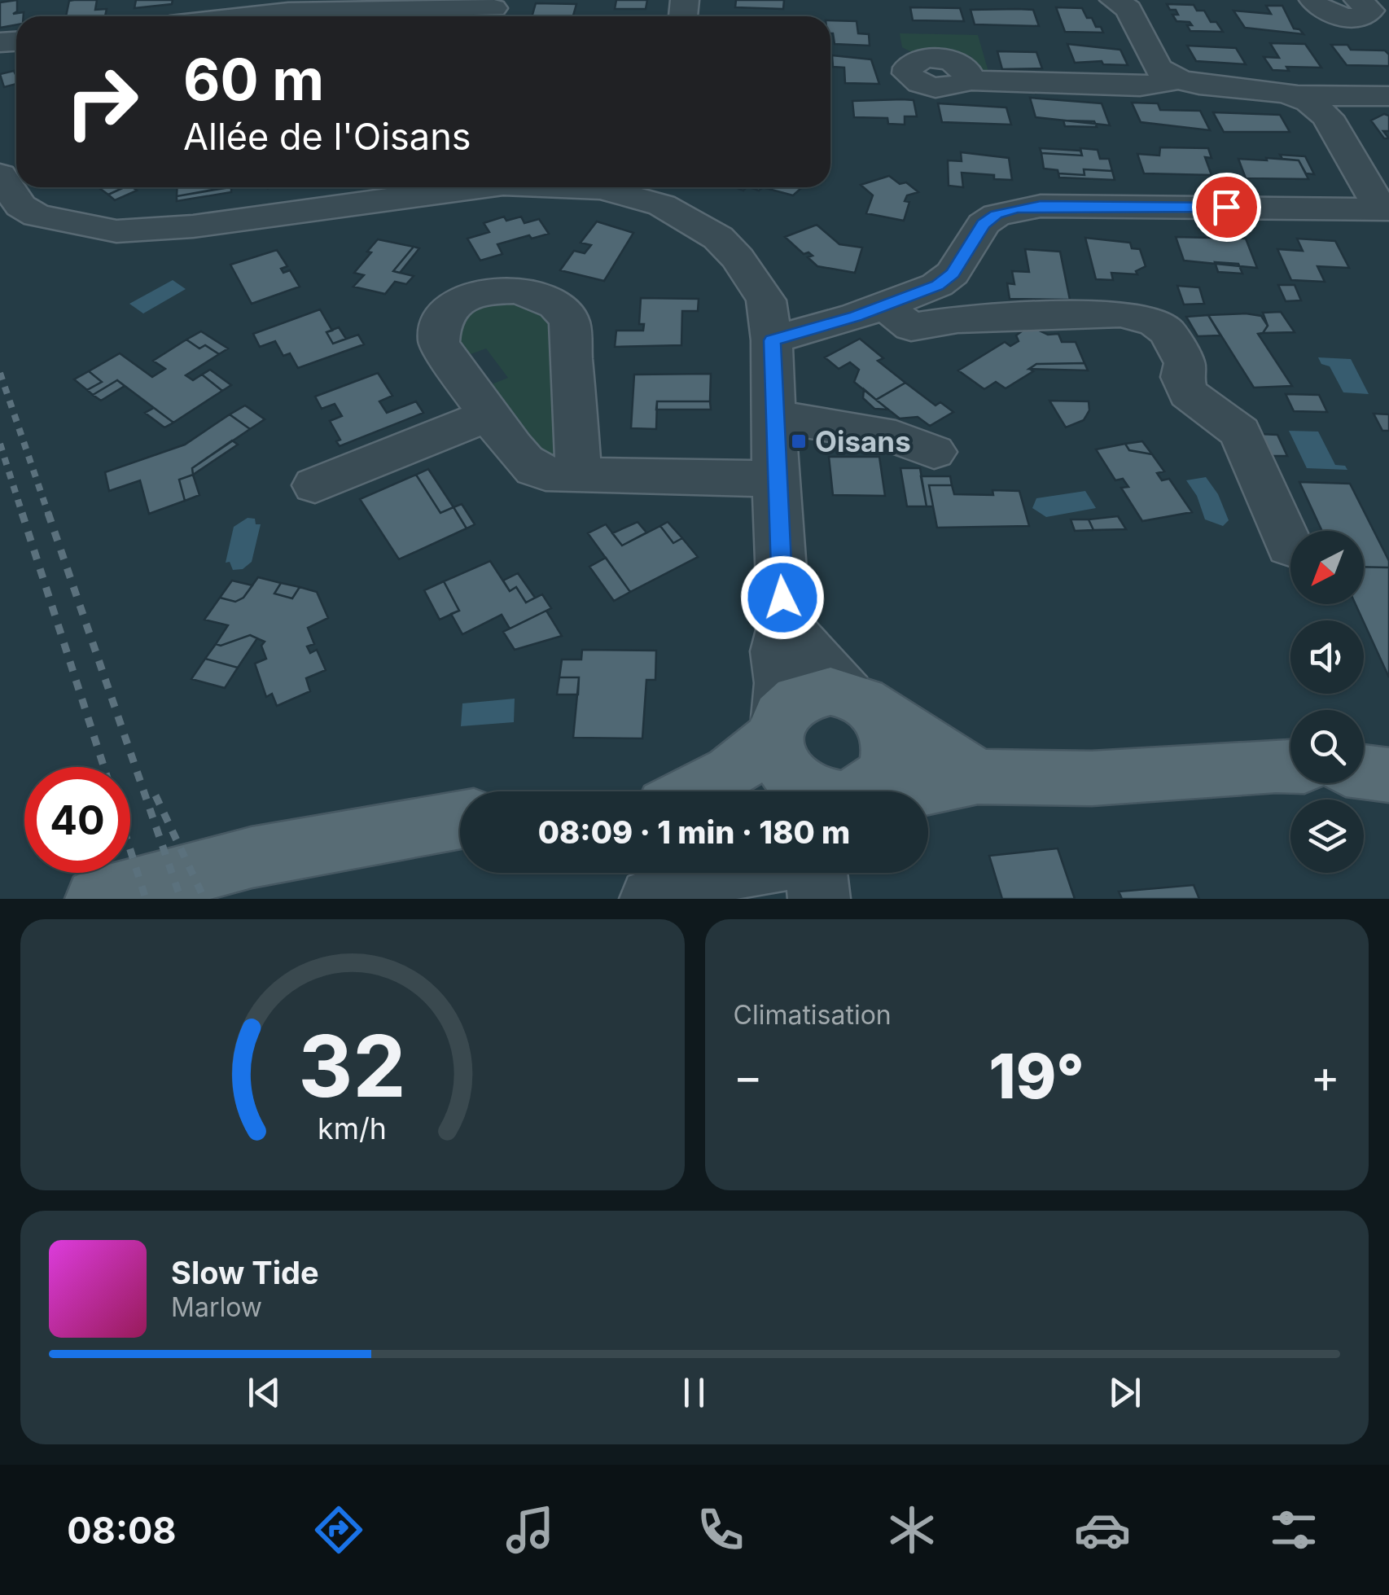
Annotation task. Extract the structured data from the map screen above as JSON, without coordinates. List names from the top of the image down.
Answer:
{
  "places": {
    "transit": ["Oisans"]
  },
  "north": "bottom left",
  "page": {
    "turn": ["60 m", "Allée de l'Oisans"],
    "limit": "40",
    "trip": "08:09 · 1 min · 180 m",
    "tile": "Climatisation",
    "heat": ["−", "19°", "+"],
    "song": ["Slow Tide", "Marlow"],
    "tabs": "08:08",
    "gauge": ["32", "km/h"]
  }
}
